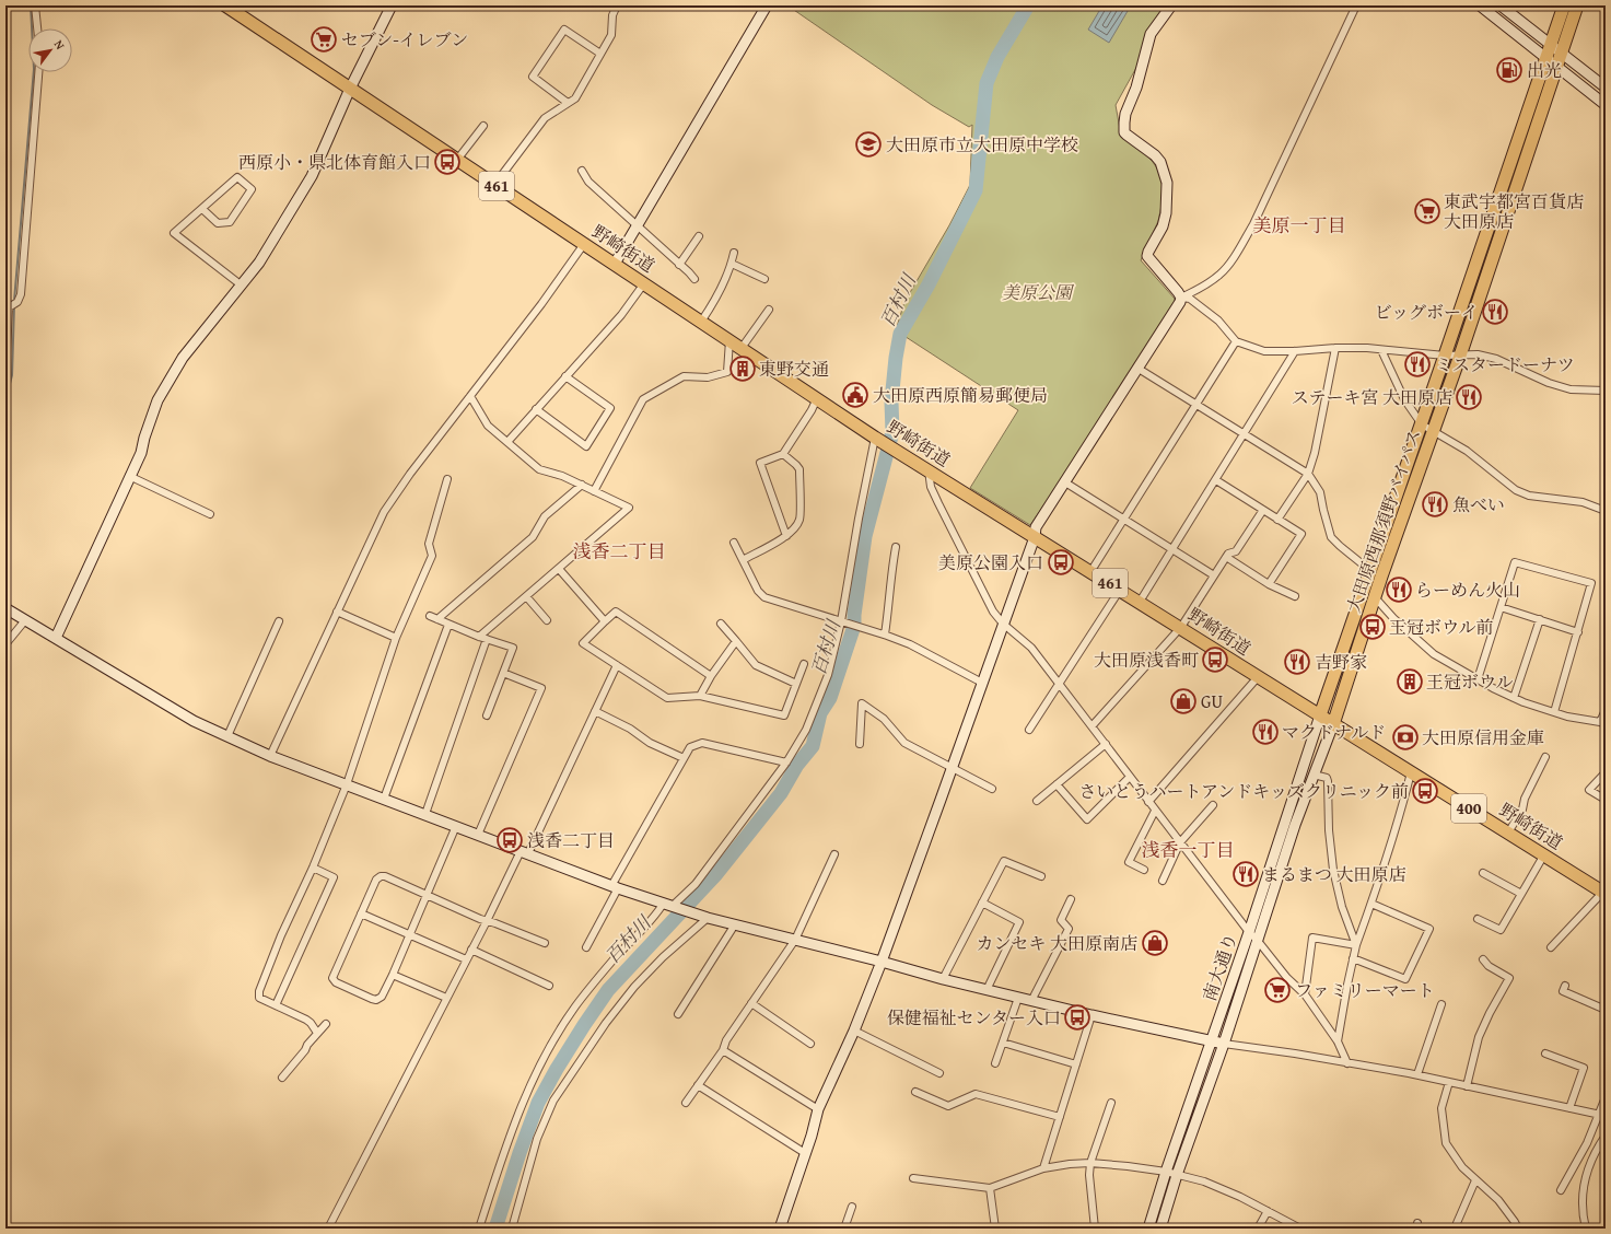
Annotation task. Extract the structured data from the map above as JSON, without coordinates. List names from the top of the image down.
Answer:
{
  "streets": {
    "highway": [
      "461",
      "野崎街道",
      "大田原西那須野バイパス",
      "400"
    ],
    "street": ["南大通り"]
  },
  "crossings": [
    ["野崎街道", "大田原西那須野バイパス"],
    ["野崎街道", "南大通り"],
    ["大田原西那須野バイパス", "南大通り"]
  ],
  "districts": ["美原一丁目", "浅香二丁目", "浅香一丁目"],
  "water": ["百村川"],
  "parks": ["美原公園"],
  "places": {
    "supermarket": ["セブン-イレブン", "東武宇都宮百貨店 大田原店", "ファミリーマート"],
    "fuel station": ["出光"],
    "school or university": ["大田原市立大田原中学校"],
    "bus stop": [
      "西原小・県北体育館入口",
      "美原公園入口",
      "王冠ボウル前",
      "大田原浅香町",
      "さいとうハートアンドキッズクリニック前",
      "浅香二丁目",
      "保健福祉センター入口"
    ],
    "restaurant": [
      "ビッグボーイ",
      "ミスタードーナツ",
      "ステーキ宮 大田原店",
      "魚べい",
      "らーめん火山",
      "吉野家",
      "マクドナルド",
      "まるまつ 大田原店"
    ],
    "building": ["東野交通", "王冠ボウル"],
    "public building": ["大田原西原簡易郵便局"],
    "shop": ["GU", "カンセキ 大田原南店"],
    "bank": ["大田原信用金庫"]
  },
  "north": "top right"
}
